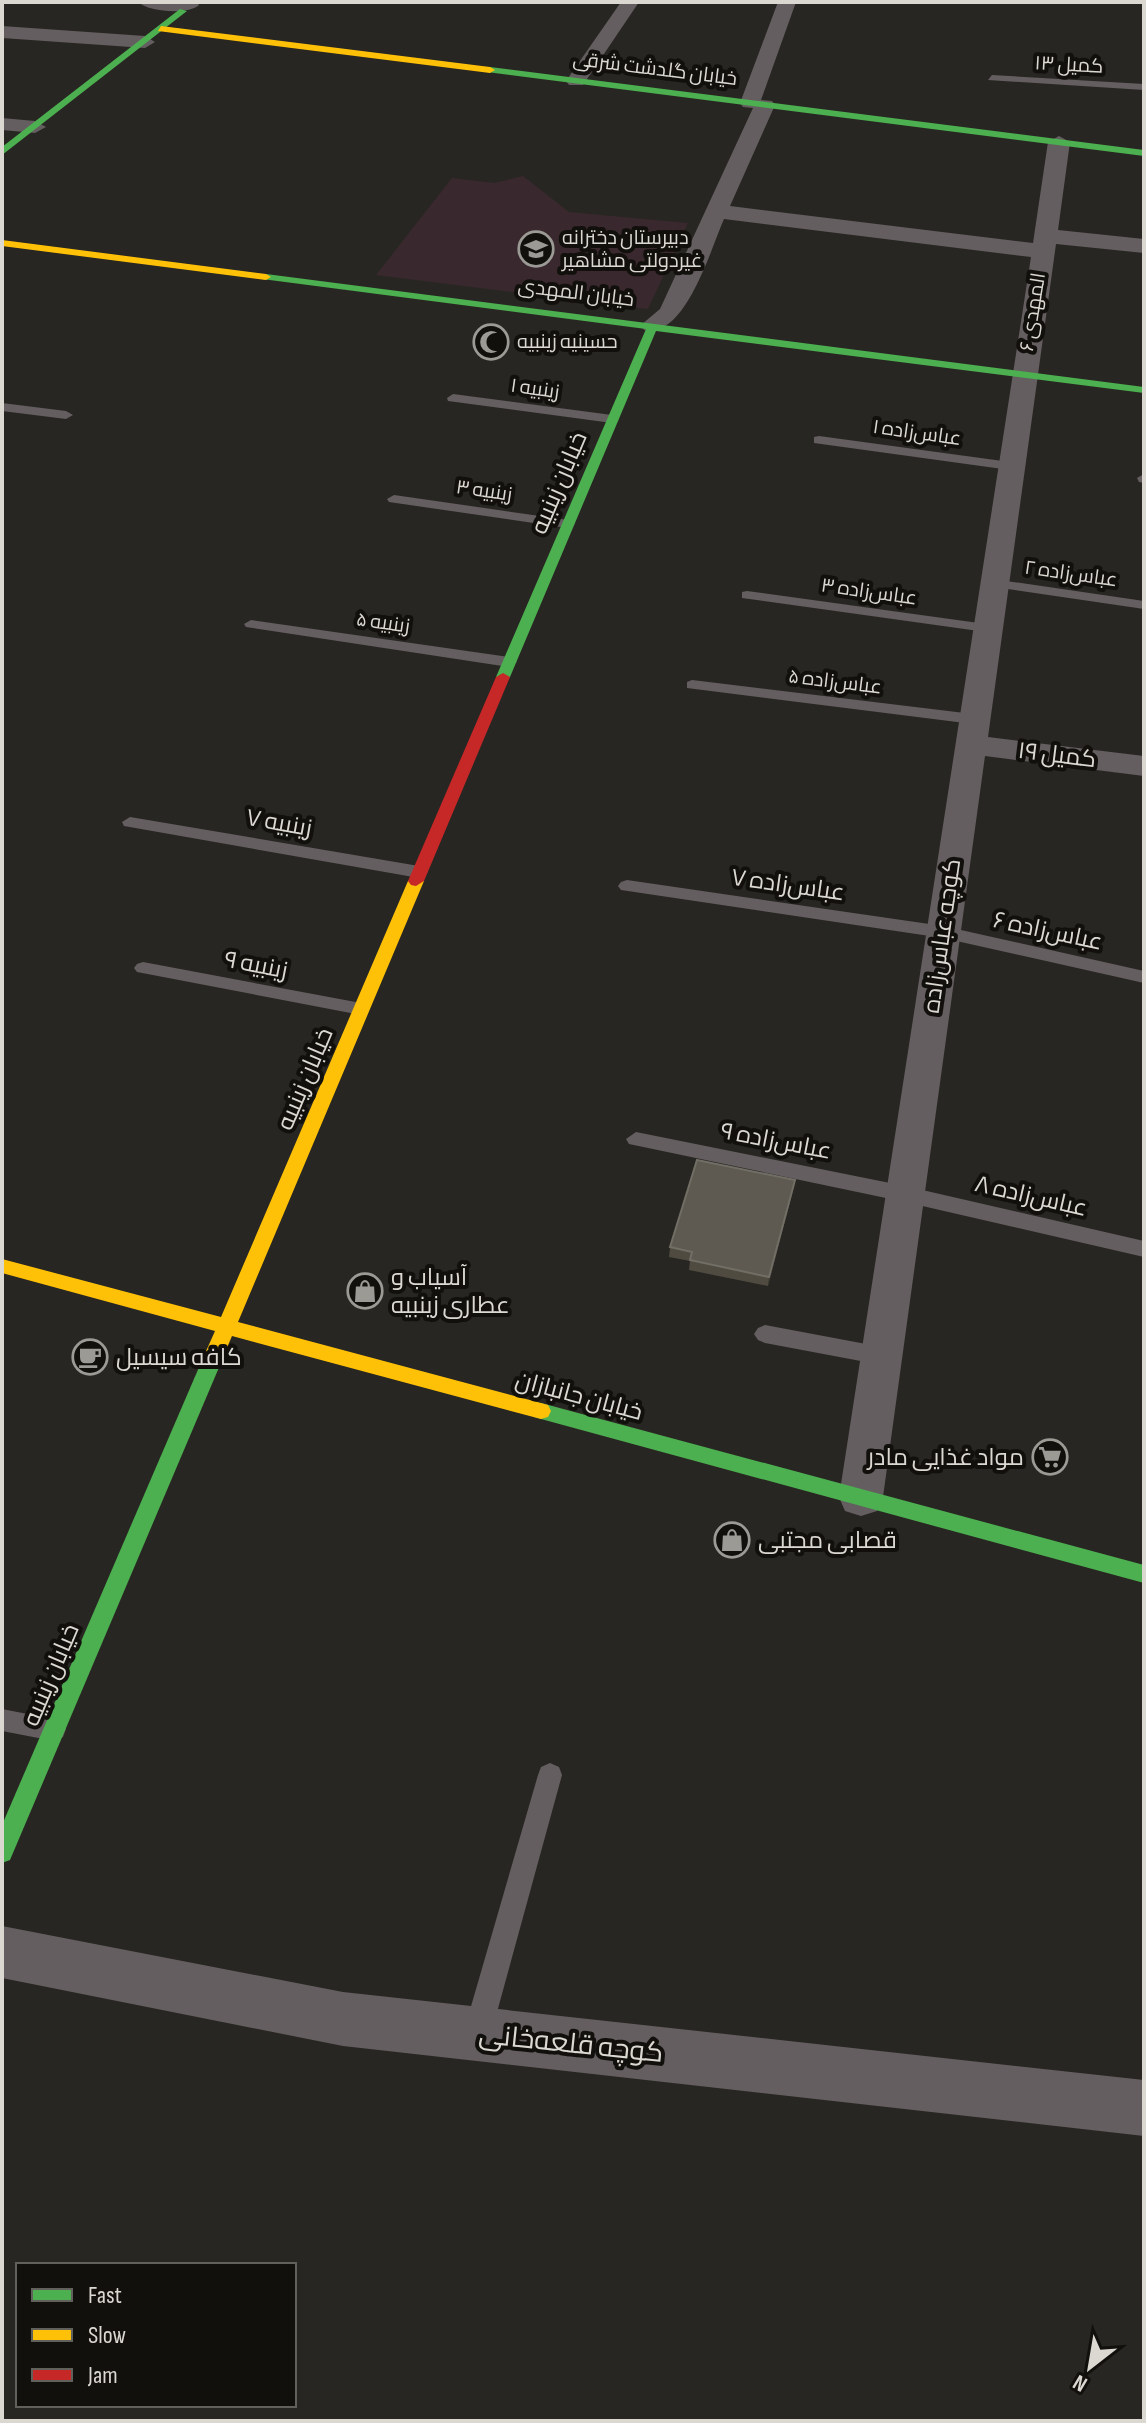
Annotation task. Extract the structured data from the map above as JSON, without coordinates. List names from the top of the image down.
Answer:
{
  "streets": {
    "street": [
      "خیابان گلدشت شرقی",
      "خیابان المهدی",
      "المهدی ۶",
      "خیابان زینبیه",
      "کمیل ۱۹",
      "کوچه عباس‌زاده",
      "خیابان جانبازان",
      "کوچه قلعه‌خانی"
    ],
    "lane": [
      "کمیل ۱۳",
      "زینبیه ۱",
      "عباس‌زاده ۱",
      "زینبیه ۳",
      "عباس‌زاده ۲",
      "عباس‌زاده ۳",
      "زینبیه ۵",
      "عباس‌زاده ۵",
      "زینبیه ۷",
      "عباس‌زاده ۷",
      "عباس‌زاده ۶",
      "زینبیه ۹",
      "عباس‌زاده ۹",
      "عباس‌زاده ۸"
    ]
  },
  "crossings": [
    ["خیابان گلدشت شرقی", "المهدی ۶"],
    ["خیابان المهدی", "المهدی ۶"],
    ["خیابان المهدی", "خیابان زینبیه"],
    ["خیابان المهدی", "کوچه عباس‌زاده"],
    ["المهدی ۶", "کوچه عباس‌زاده"],
    ["زینبیه ۱", "خیابان زینبیه"],
    ["عباس‌زاده ۱", "کوچه عباس‌زاده"],
    ["خیابان زینبیه", "زینبیه ۳"],
    ["خیابان زینبیه", "زینبیه ۵"],
    ["خیابان زینبیه", "زینبیه ۷"],
    ["خیابان زینبیه", "زینبیه ۹"],
    ["خیابان زینبیه", "خیابان جانبازان"],
    ["عباس‌زاده ۲", "کوچه عباس‌زاده"],
    ["عباس‌زاده ۳", "کوچه عباس‌زاده"],
    ["عباس‌زاده ۵", "کمیل ۱۹"],
    ["عباس‌زاده ۵", "کوچه عباس‌زاده"],
    ["کمیل ۱۹", "کوچه عباس‌زاده"],
    ["عباس‌زاده ۷", "عباس‌زاده ۶"],
    ["عباس‌زاده ۷", "کوچه عباس‌زاده"],
    ["عباس‌زاده ۶", "کوچه عباس‌زاده"],
    ["کوچه عباس‌زاده", "عباس‌زاده ۹"],
    ["کوچه عباس‌زاده", "عباس‌زاده ۸"],
    ["کوچه عباس‌زاده", "خیابان جانبازان"],
    ["عباس‌زاده ۹", "عباس‌زاده ۸"]
  ],
  "places": {
    "school or university": ["دبیرستان دخترانه غیردولتی مشاهیر"],
    "mosque": ["حسینیه زینبیه"],
    "shop": ["آسیاب و عطاری زینبیه", "قصابی مجتبی"],
    "cafe": ["کافه سیسیل"],
    "supermarket": ["مواد غذایی مادر"]
  },
  "legend": ["Fast", "Slow", "Jam"],
  "north": "bottom left"
}
